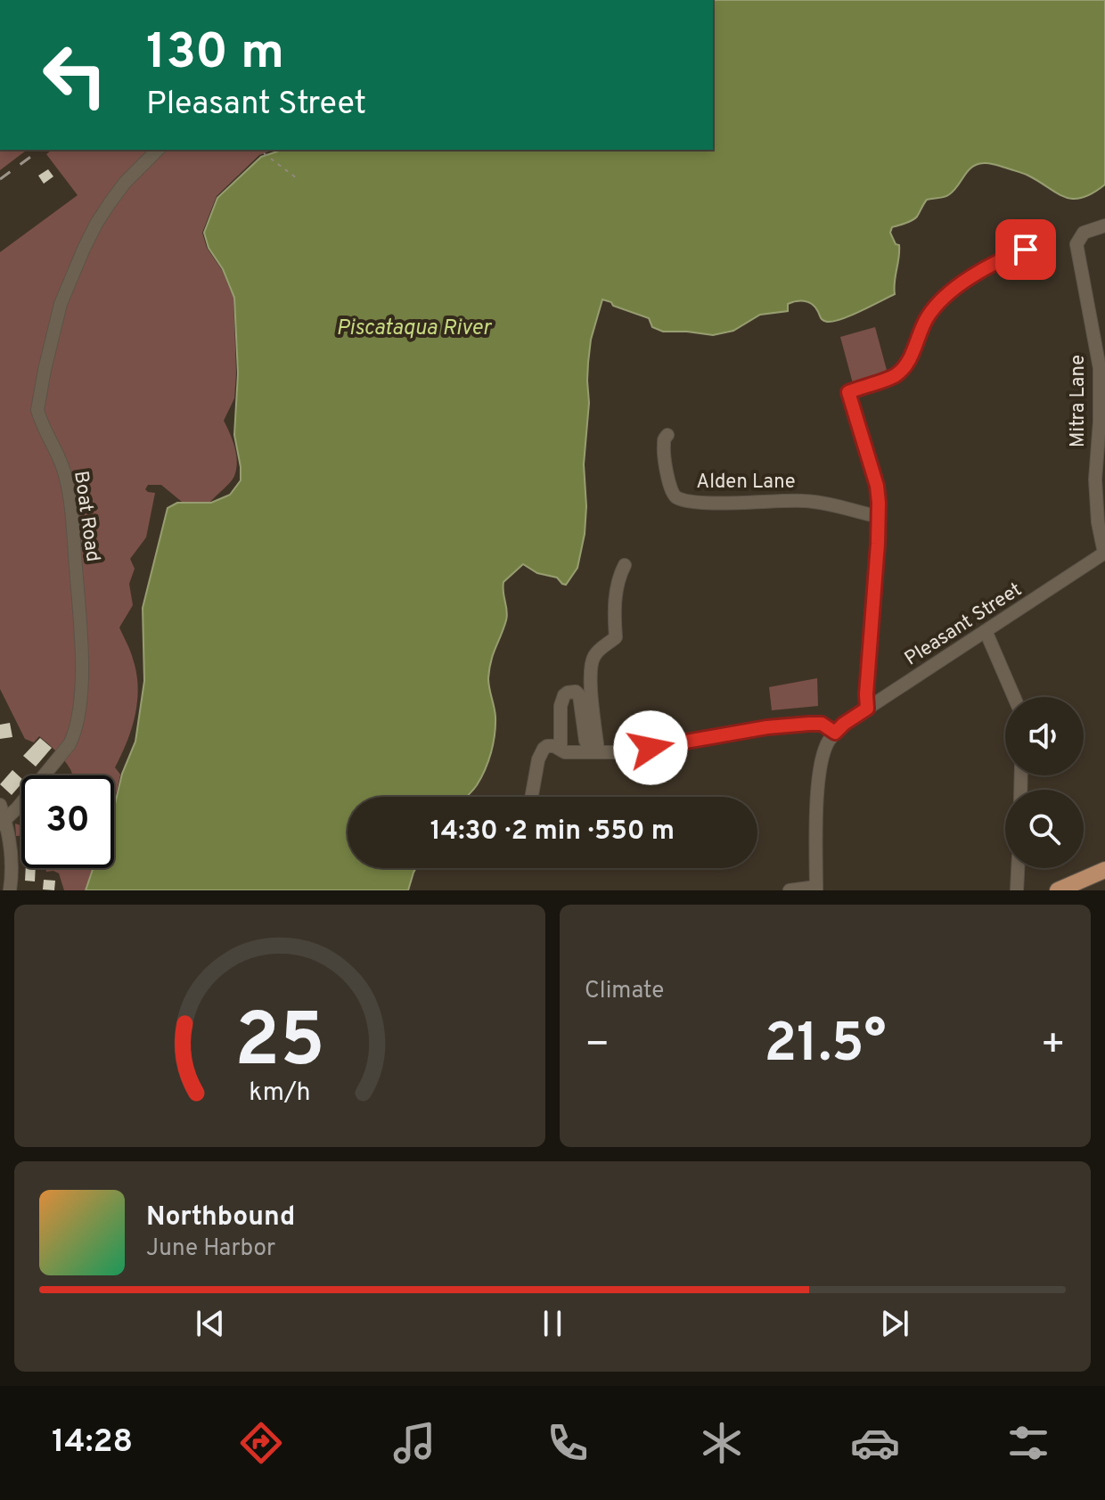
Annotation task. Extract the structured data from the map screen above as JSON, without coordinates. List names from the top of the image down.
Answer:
{
  "streets": {
    "street": [
      "Mitra Lane",
      "Alden Lane",
      "Boat Road",
      "Pleasant Street"
    ]
  },
  "crossings": [
    ["Mitra Lane", "Pleasant Street"]
  ],
  "water": ["Piscataqua River"],
  "page": {
    "turn": ["130 m", "Pleasant Street"],
    "limit": "30",
    "trip": "14:30 · 2 min · 550 m",
    "tile": "Climate",
    "heat": ["−", "21.5°", "+"],
    "song": ["Northbound", "June Harbor"],
    "tabs": "14:28",
    "gauge": ["25", "km/h"]
  }
}
